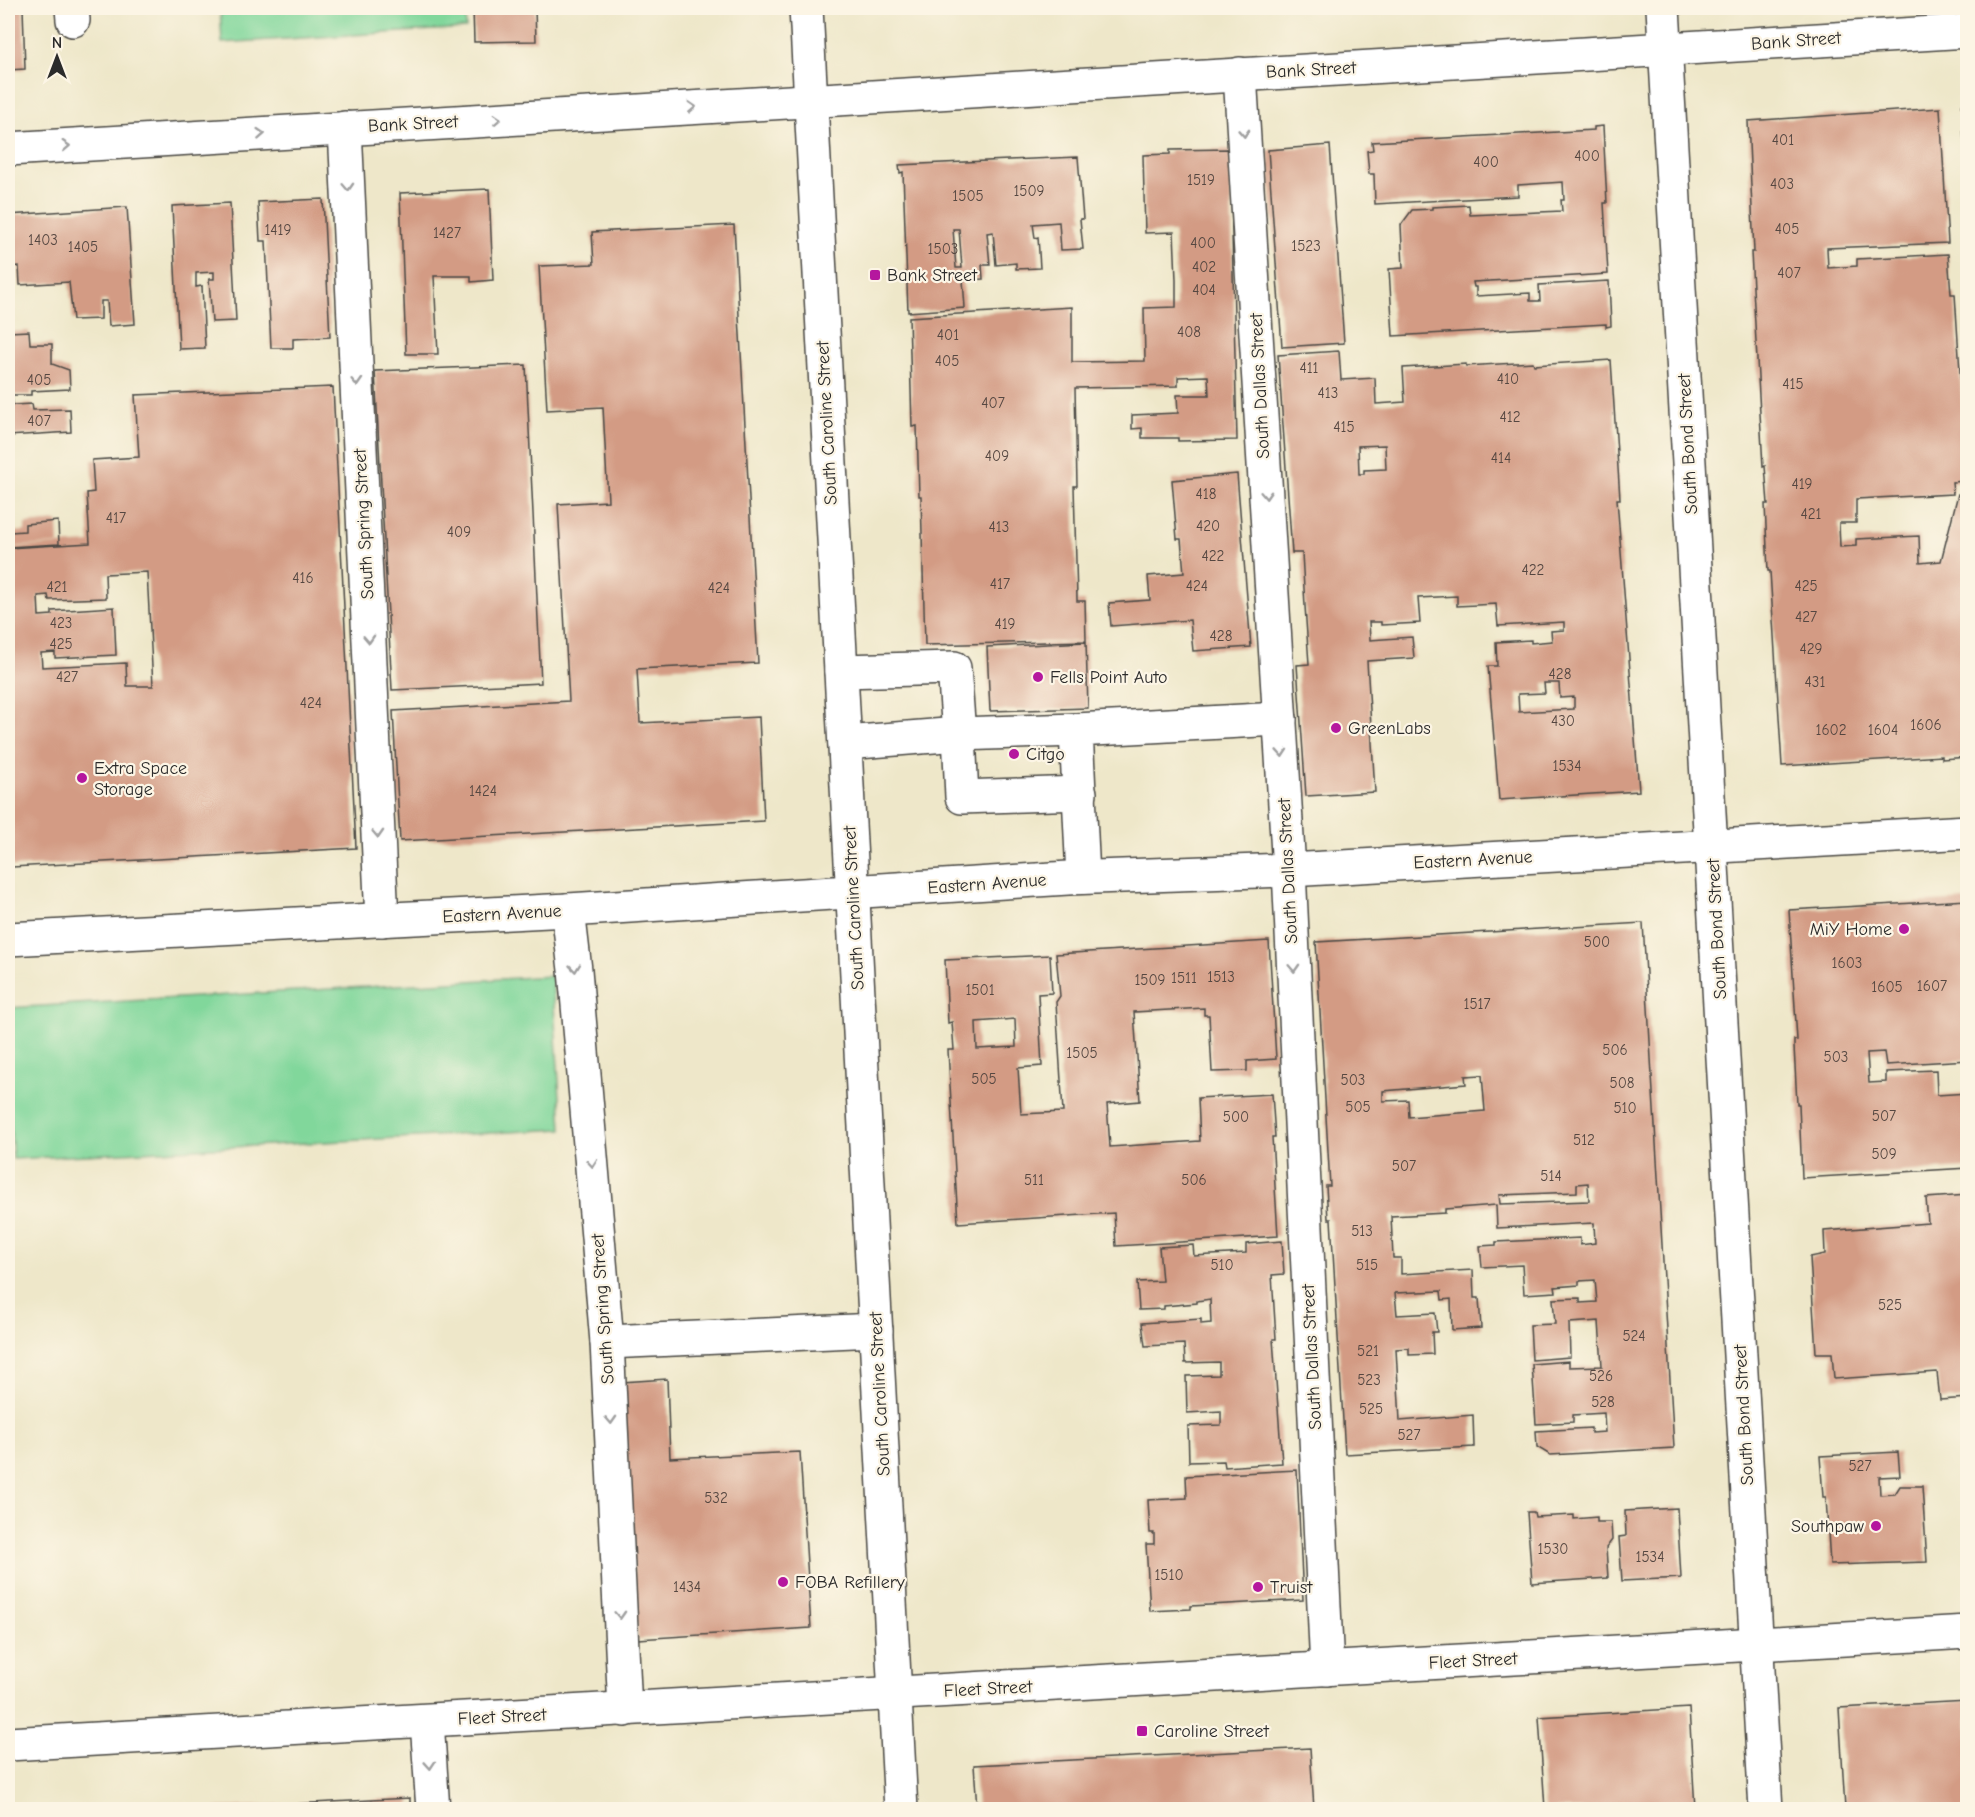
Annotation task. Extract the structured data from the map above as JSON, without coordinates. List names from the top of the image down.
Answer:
{
  "streets": {
    "street": [
      "Bank Street",
      "South Dallas Street",
      "South Caroline Street",
      "South Bond Street",
      "South Spring Street",
      "Eastern Avenue",
      "Fleet Street"
    ]
  },
  "crossings": [
    ["Bank Street", "South Dallas Street"],
    ["Bank Street", "South Caroline Street"],
    ["Bank Street", "South Bond Street"],
    ["Bank Street", "South Spring Street"],
    ["South Dallas Street", "Eastern Avenue"],
    ["South Dallas Street", "Fleet Street"],
    ["South Caroline Street", "Eastern Avenue"],
    ["South Caroline Street", "Fleet Street"],
    ["South Bond Street", "Eastern Avenue"],
    ["South Bond Street", "Fleet Street"],
    ["South Spring Street", "Eastern Avenue"],
    ["South Spring Street", "Fleet Street"]
  ],
  "one_way": ["Bank Street", "South Dallas Street", "South Spring Street"],
  "places": {
    "transit": ["Bank Street", "Caroline Street"],
    "other": [
      "Fells Point Auto",
      "GreenLabs",
      "Citgo",
      "Extra Space Storage",
      "MiY Home",
      "Southpaw",
      "FOBA Refillery",
      "Truist"
    ]
  },
  "house_numbers": [
    "401",
    "400",
    "400",
    "1519",
    "403",
    "1509",
    "1505",
    "405",
    "1419",
    "1427",
    "1403",
    "400",
    "1523",
    "1405",
    "1503",
    "402",
    "407",
    "404",
    "408",
    "401",
    "405",
    "411",
    "410",
    "405",
    "415",
    "413",
    "407",
    "412",
    "407",
    "415",
    "409",
    "414",
    "419",
    "418",
    "421",
    "417",
    "420",
    "413",
    "409",
    "422",
    "422",
    "416",
    "417",
    "424",
    "425",
    "421",
    "424",
    "427",
    "423",
    "419",
    "428",
    "425",
    "429",
    "428",
    "427",
    "431",
    "424",
    "430",
    "1606",
    "1602",
    "1604",
    "1534",
    "1424",
    "500",
    "1603",
    "1513",
    "1511",
    "1509",
    "1607",
    "1605",
    "1501",
    "1517",
    "506",
    "1505",
    "503",
    "505",
    "503",
    "508",
    "505",
    "510",
    "507",
    "500",
    "512",
    "509",
    "507",
    "514",
    "511",
    "506",
    "513",
    "510",
    "515",
    "525",
    "524",
    "521",
    "526",
    "523",
    "528",
    "525",
    "527",
    "527",
    "532",
    "1530",
    "1534",
    "1510",
    "1434"
  ],
  "north": "top"
}
